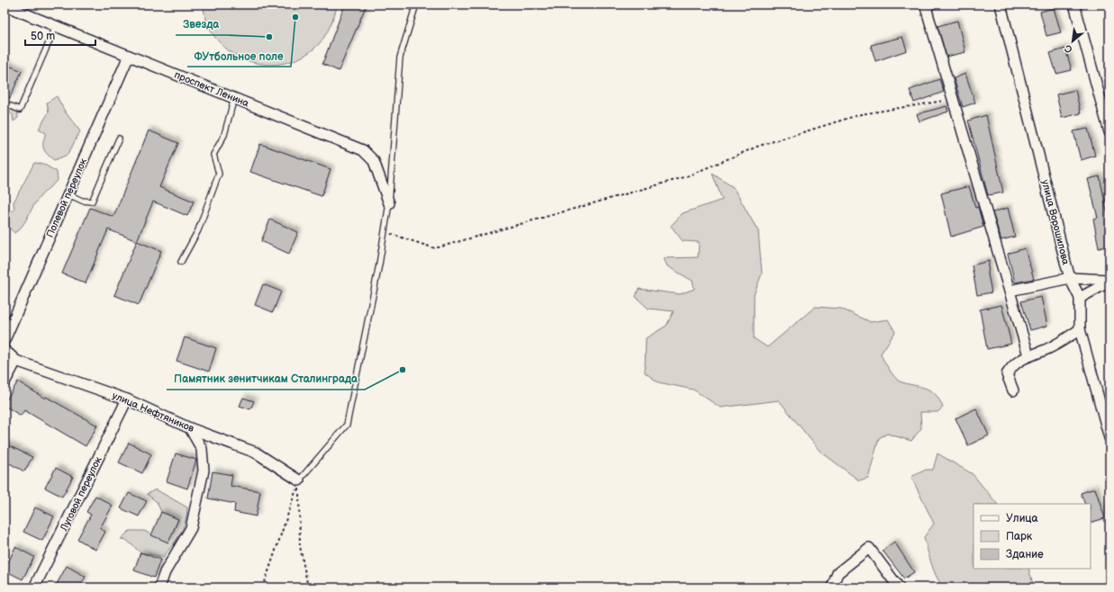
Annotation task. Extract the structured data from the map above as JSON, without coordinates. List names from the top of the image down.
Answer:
{
  "streets": {
    "street": [
      "проспект Ленина",
      "Полевой переулок",
      "улица Ворошилова",
      "улица Нефтяников",
      "Луговой переулок"
    ]
  },
  "crossings": [
    ["проспект Ленина", "Полевой переулок"],
    ["улица Нефтяников", "Луговой переулок"]
  ],
  "places": ["ФУтбольное поле", "Звезда", "Памятник зенитчикам Сталинграда"],
  "legend": ["Улица", "Парк", "Здание"],
  "scale_bar": "50 m",
  "north": "bottom left"
}
